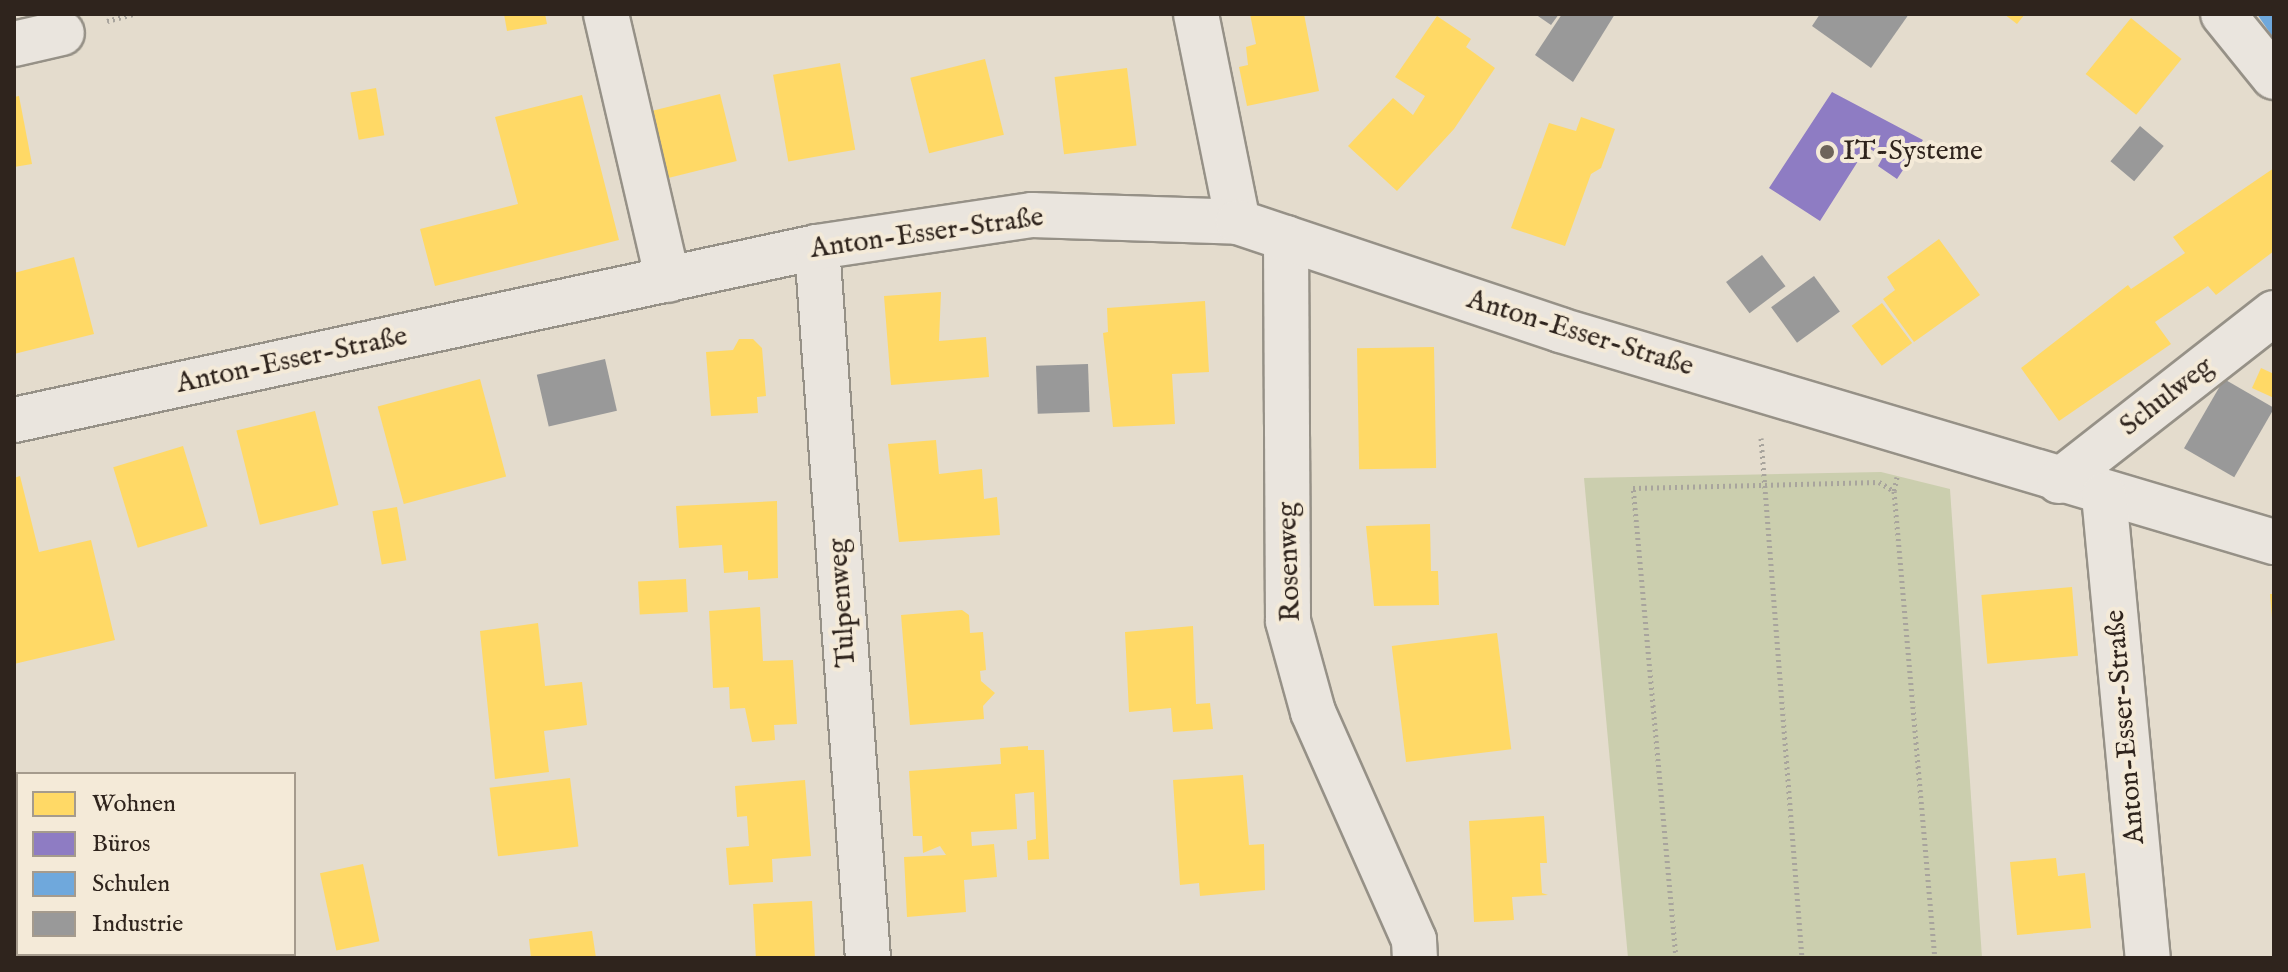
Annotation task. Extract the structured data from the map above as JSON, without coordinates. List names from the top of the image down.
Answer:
{
  "streets": {
    "street": [
      "Anton-Esser-Straße",
      "Schulweg",
      "Rosenweg",
      "Tulpenweg"
    ]
  },
  "crossings": [
    ["Anton-Esser-Straße", "Schulweg"],
    ["Anton-Esser-Straße", "Rosenweg"],
    ["Anton-Esser-Straße", "Tulpenweg"]
  ],
  "places": ["IT-Systeme"],
  "legend": [
    "Wohnen",
    "Büros",
    "Schulen",
    "Industrie"
  ]
}
